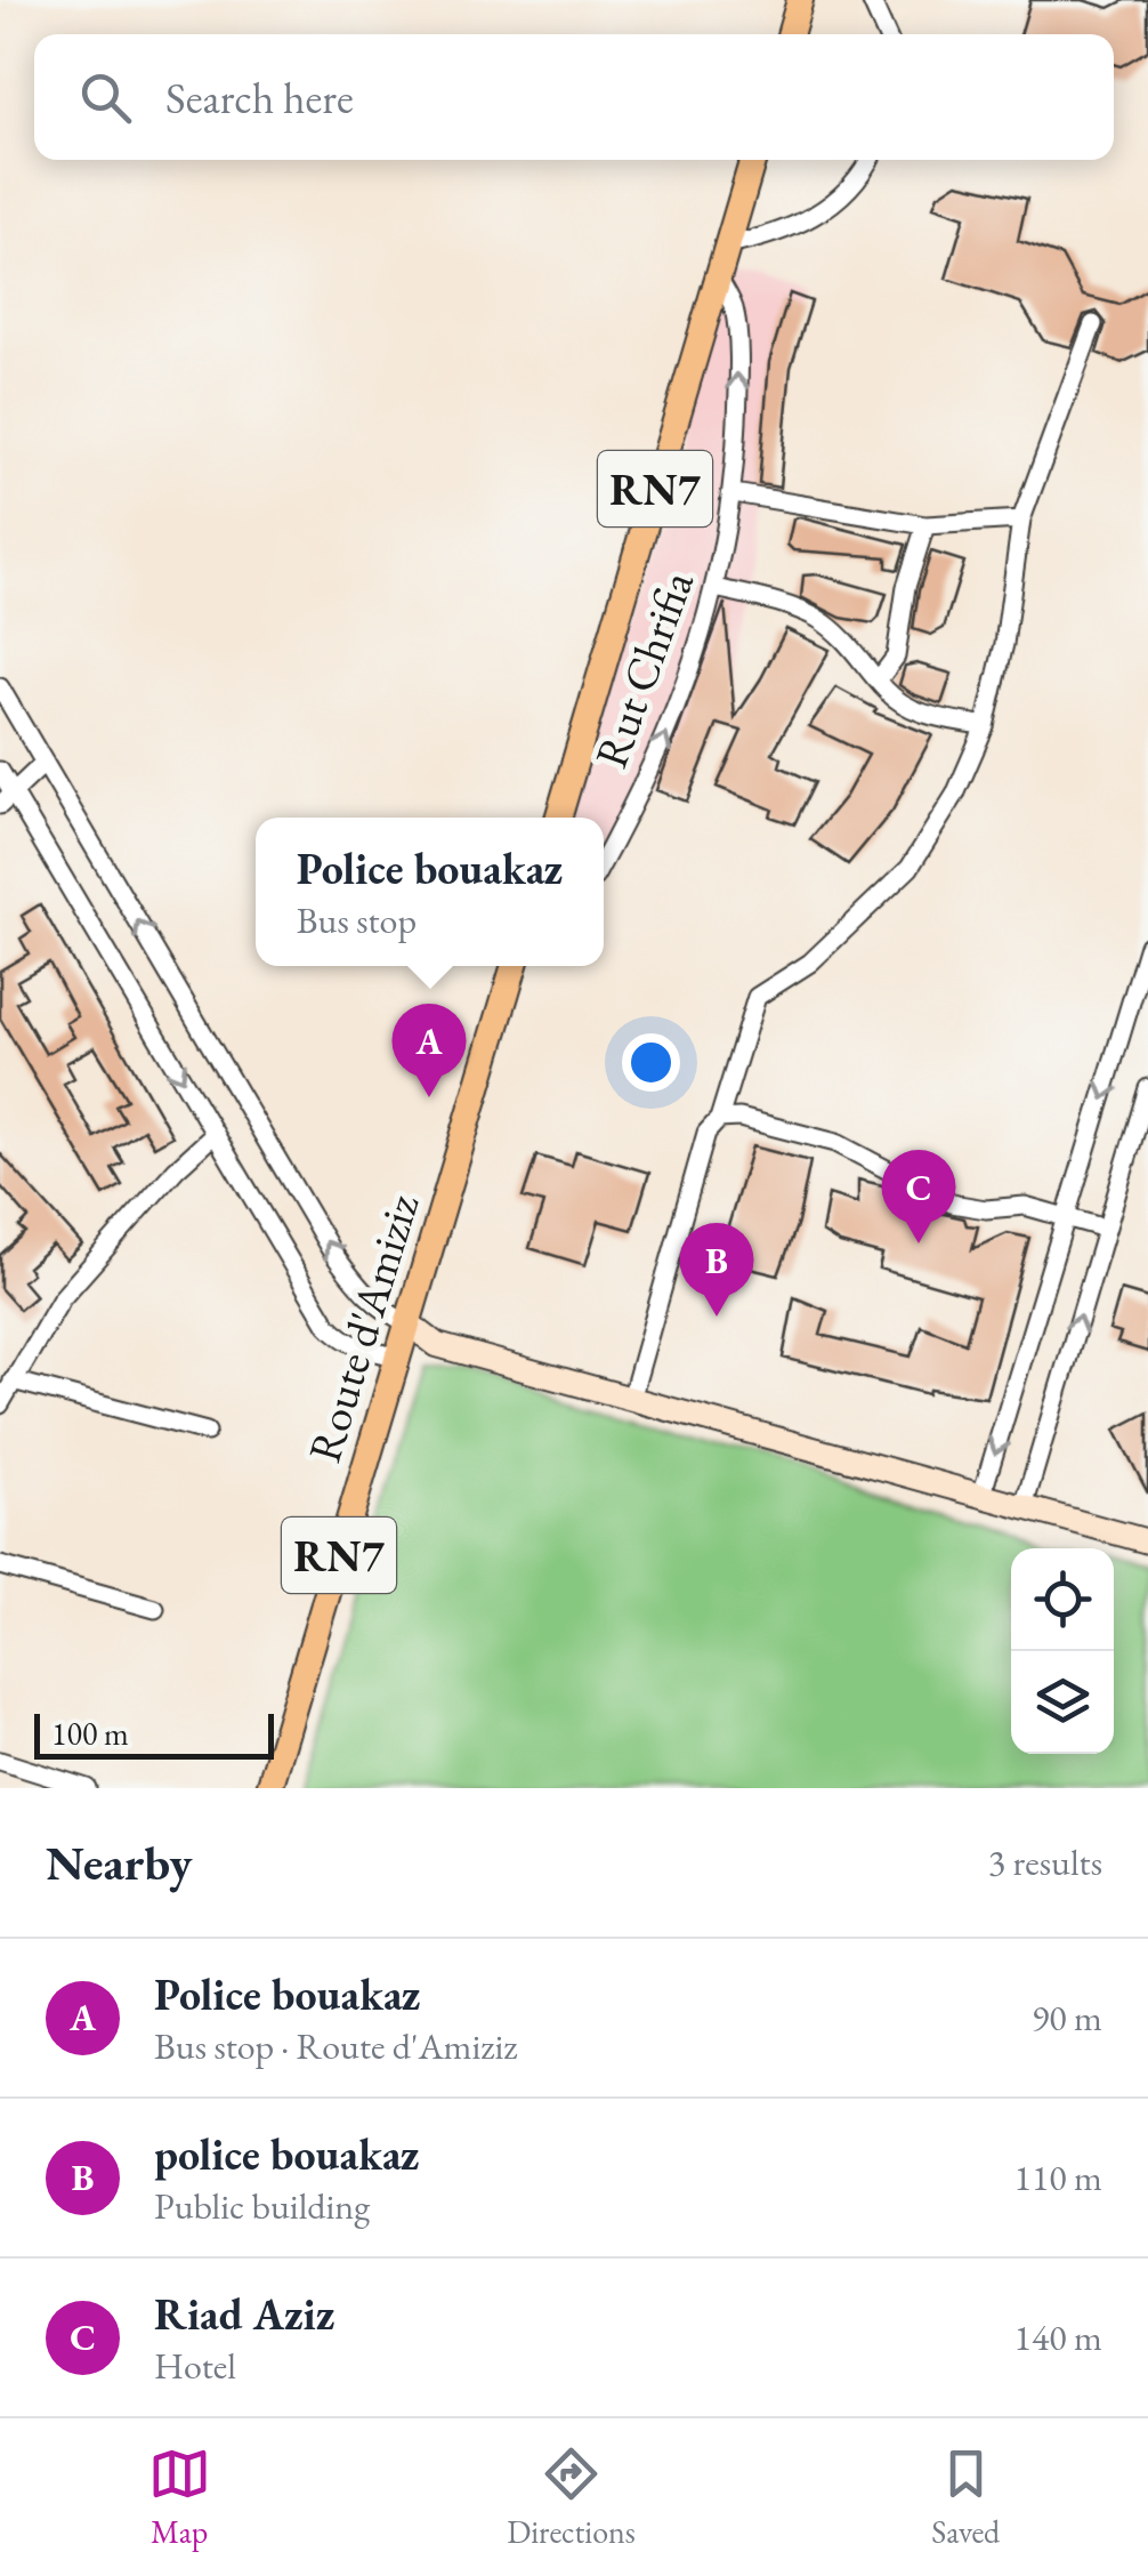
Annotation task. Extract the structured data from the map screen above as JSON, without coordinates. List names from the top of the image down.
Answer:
{
  "streets": {
    "main road": ["RN7", "Route d'Amiziz"],
    "street": ["Rut Chrifia"]
  },
  "crossings": [
    ["RN7", "Rut Chrifia"]
  ],
  "one_way": ["Rut Chrifia"],
  "scale_bar": "100 m",
  "page": {
    "search": "Search here",
    "popup": ["Police bouakaz", "Bus stop"],
    "pins": ["A", "C", "B"],
    "scale": "100 m",
    "heading": ["Nearby", "3 results"],
    "list": [
      {
        "mark": "A",
        "name": "Police bouakaz",
        "note": "Bus stop · Route d'Amiziz",
        "value": "90 m"
      },
      {
        "mark": "B",
        "name": "police bouakaz",
        "note": "Public building",
        "value": "110 m"
      },
      {
        "mark": "C",
        "name": "Riad Aziz",
        "note": "Hotel",
        "value": "140 m"
      }
    ],
    "nav": ["Map", "Directions", "Saved"]
  }
}
